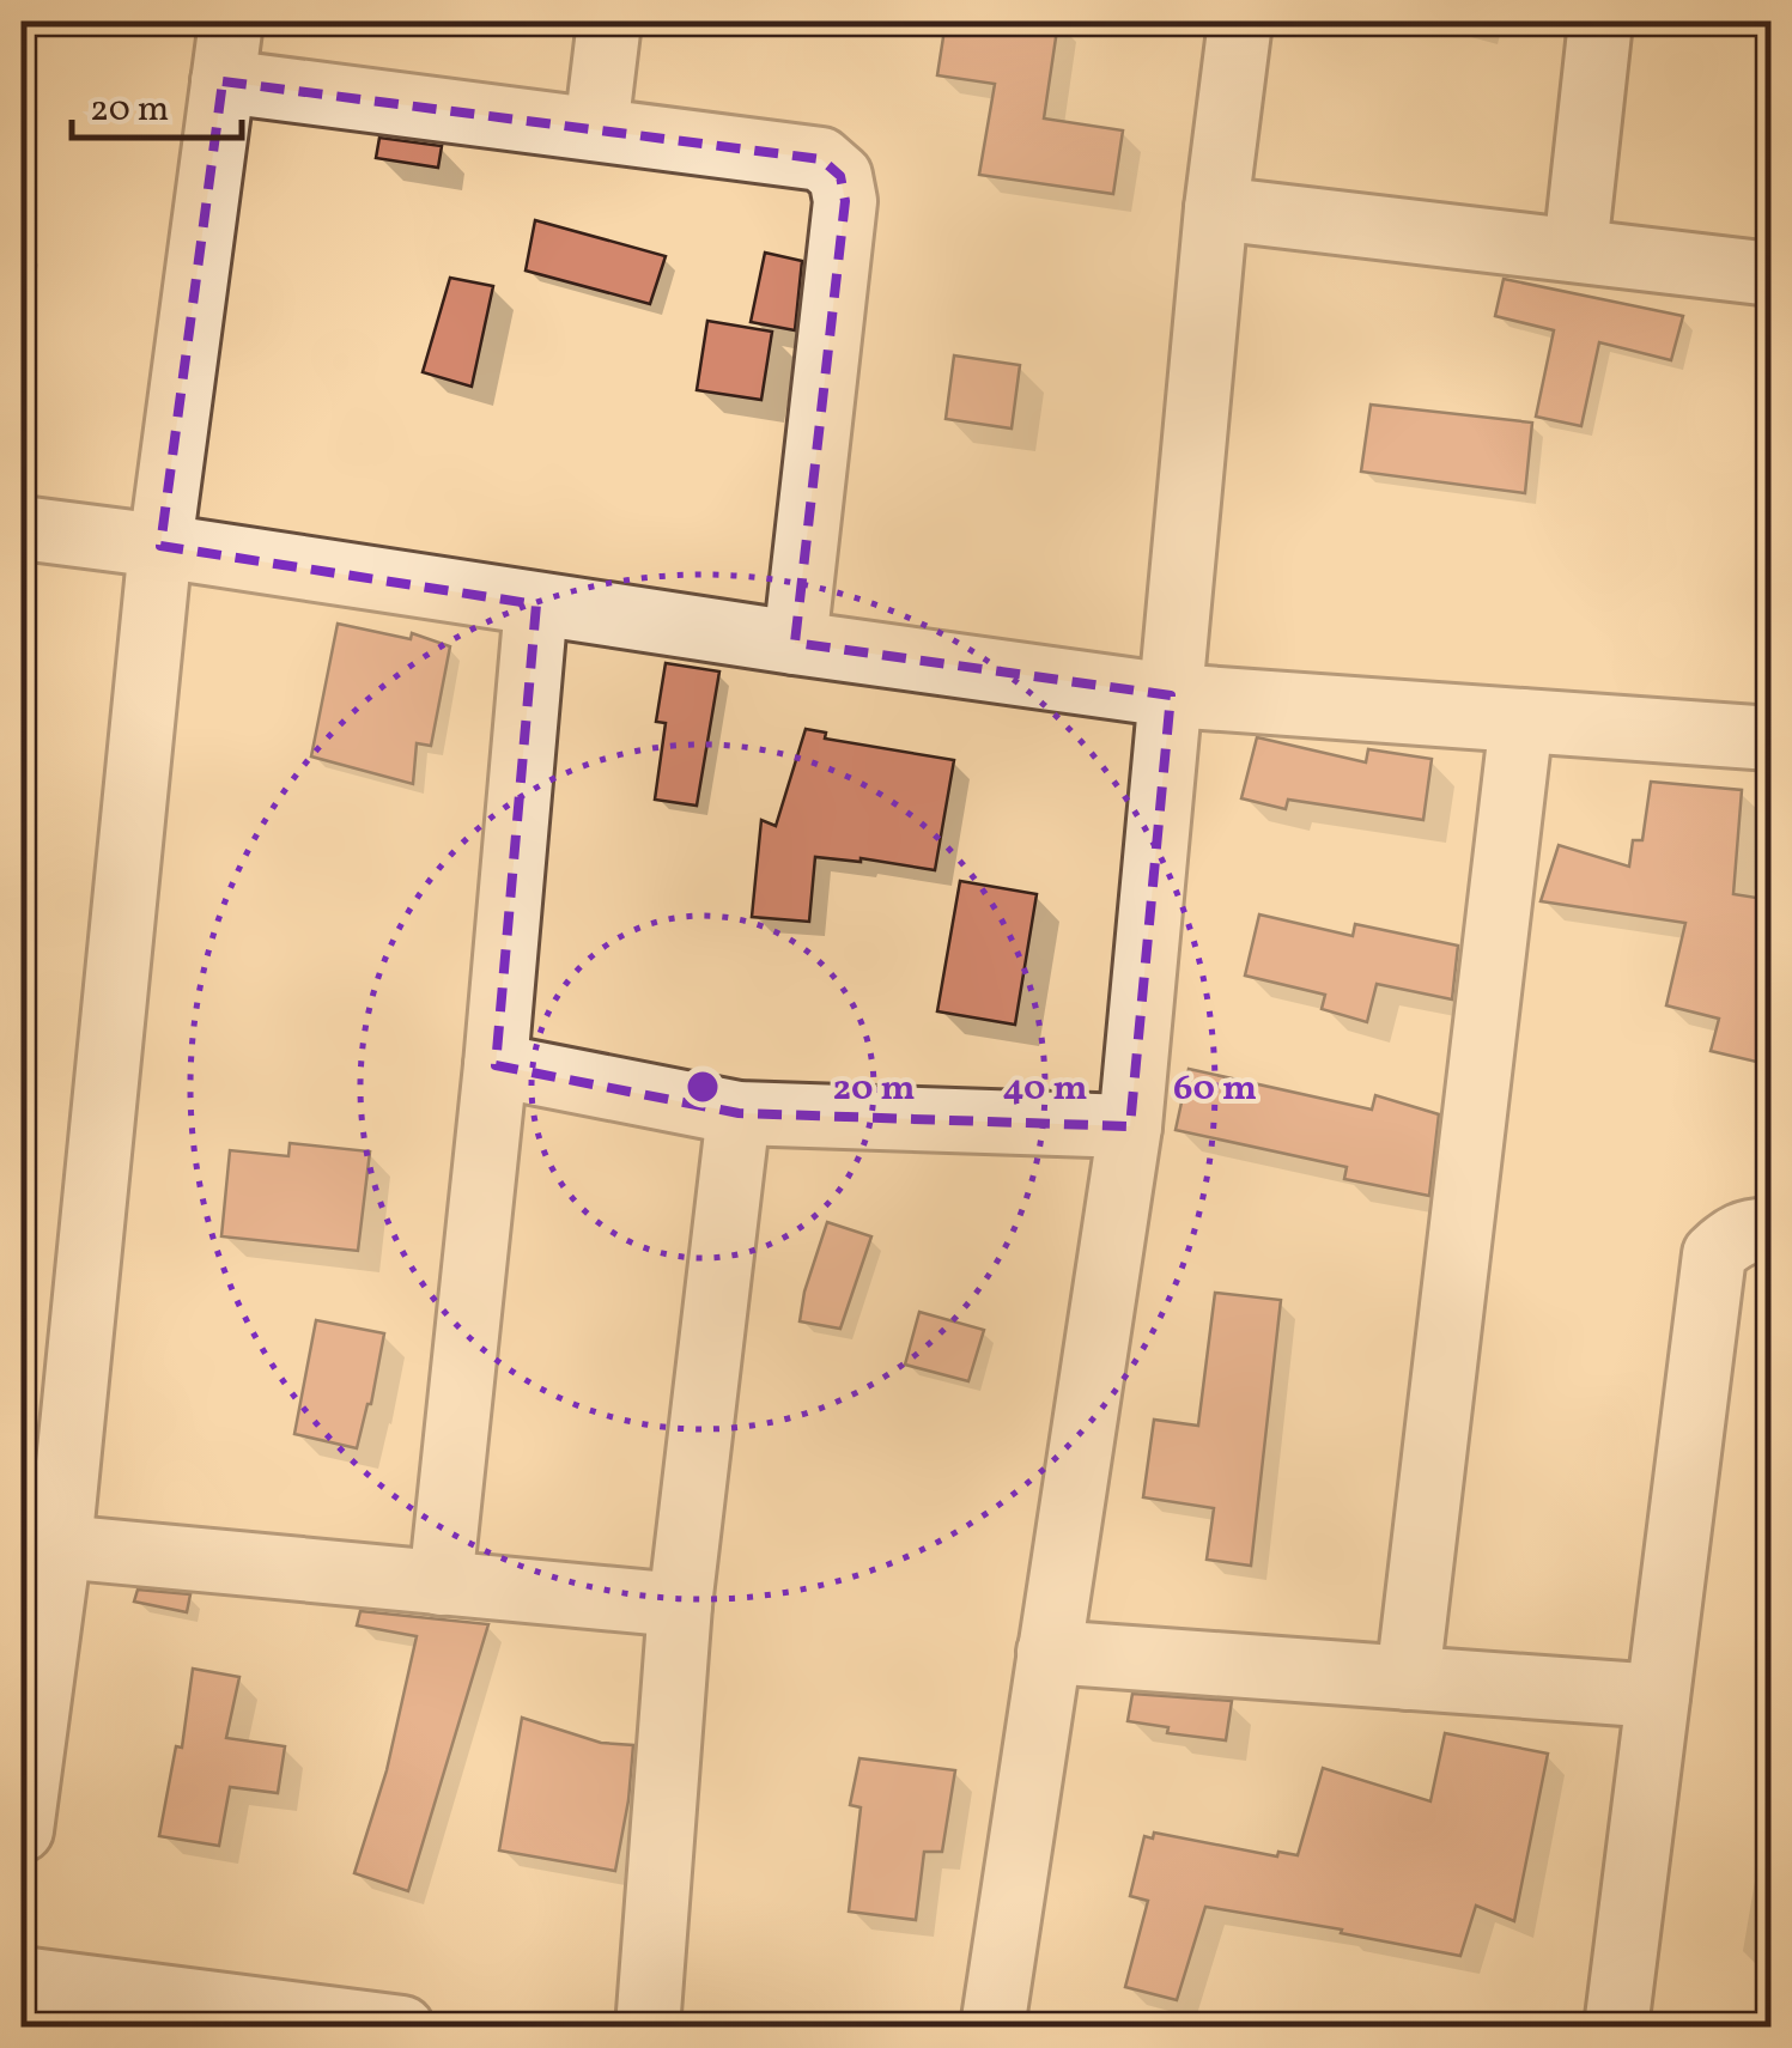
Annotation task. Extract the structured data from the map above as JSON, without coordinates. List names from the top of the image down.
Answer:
{
  "scale_bar": "20 m",
  "rings": ["20 m", "40 m", "60 m"]
}
